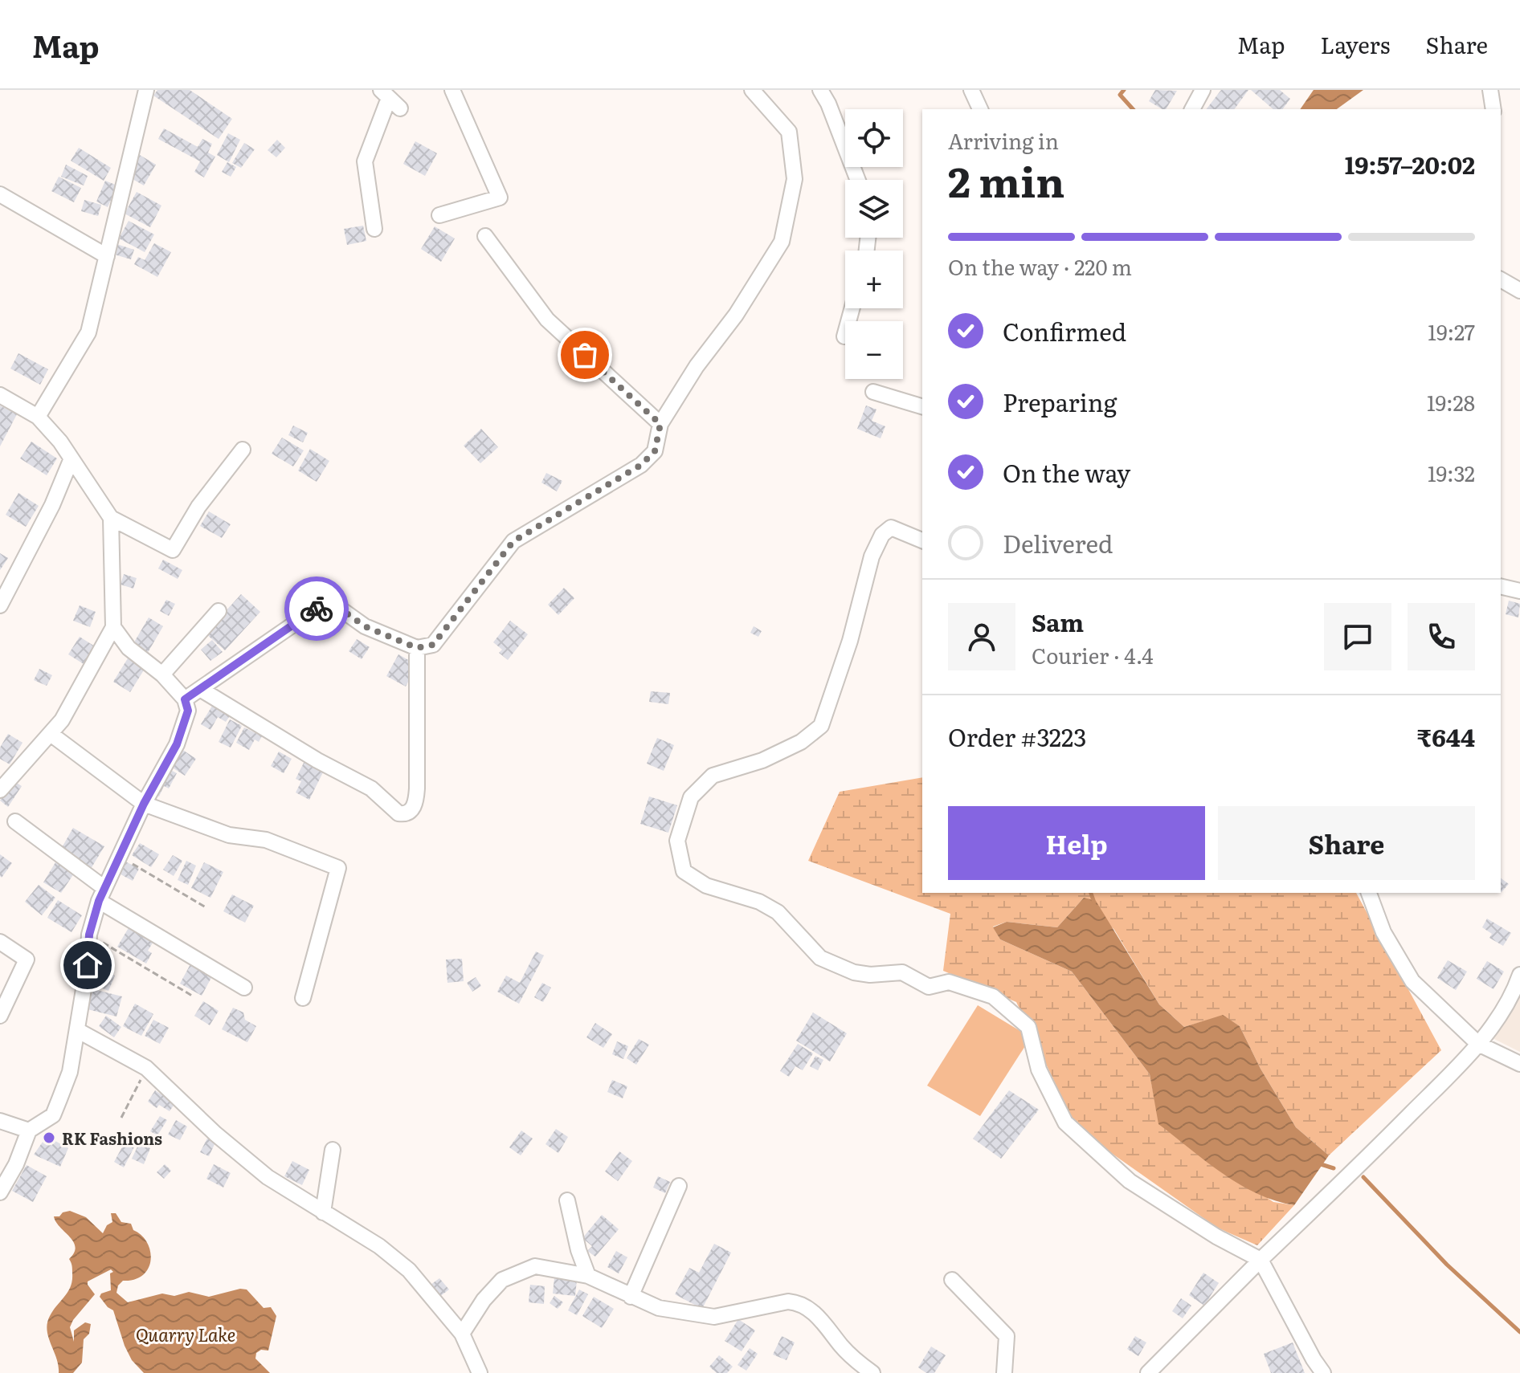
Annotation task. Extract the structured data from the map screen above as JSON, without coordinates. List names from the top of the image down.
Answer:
{
  "water": ["Quarry Lake"],
  "places": ["RK Fashions"],
  "page": {
    "header": "Map",
    "nav": ["Map", "Layers", "Share"],
    "map_buttons": ["+", "−"],
    "heading": ["2 min", "Arriving in", "19:57–20:02"],
    "panel": [
      "Sam",
      "Courier · 4.4",
      "Order #3223",
      "₹644"
    ],
    "bar": "On the way · 220 m",
    "list": [
      ["Confirmed", "19:27"],
      ["Preparing", "19:28"],
      ["On the way", "19:32"],
      "Delivered"
    ],
    "buttons": ["Help", "Share"]
  }
}
